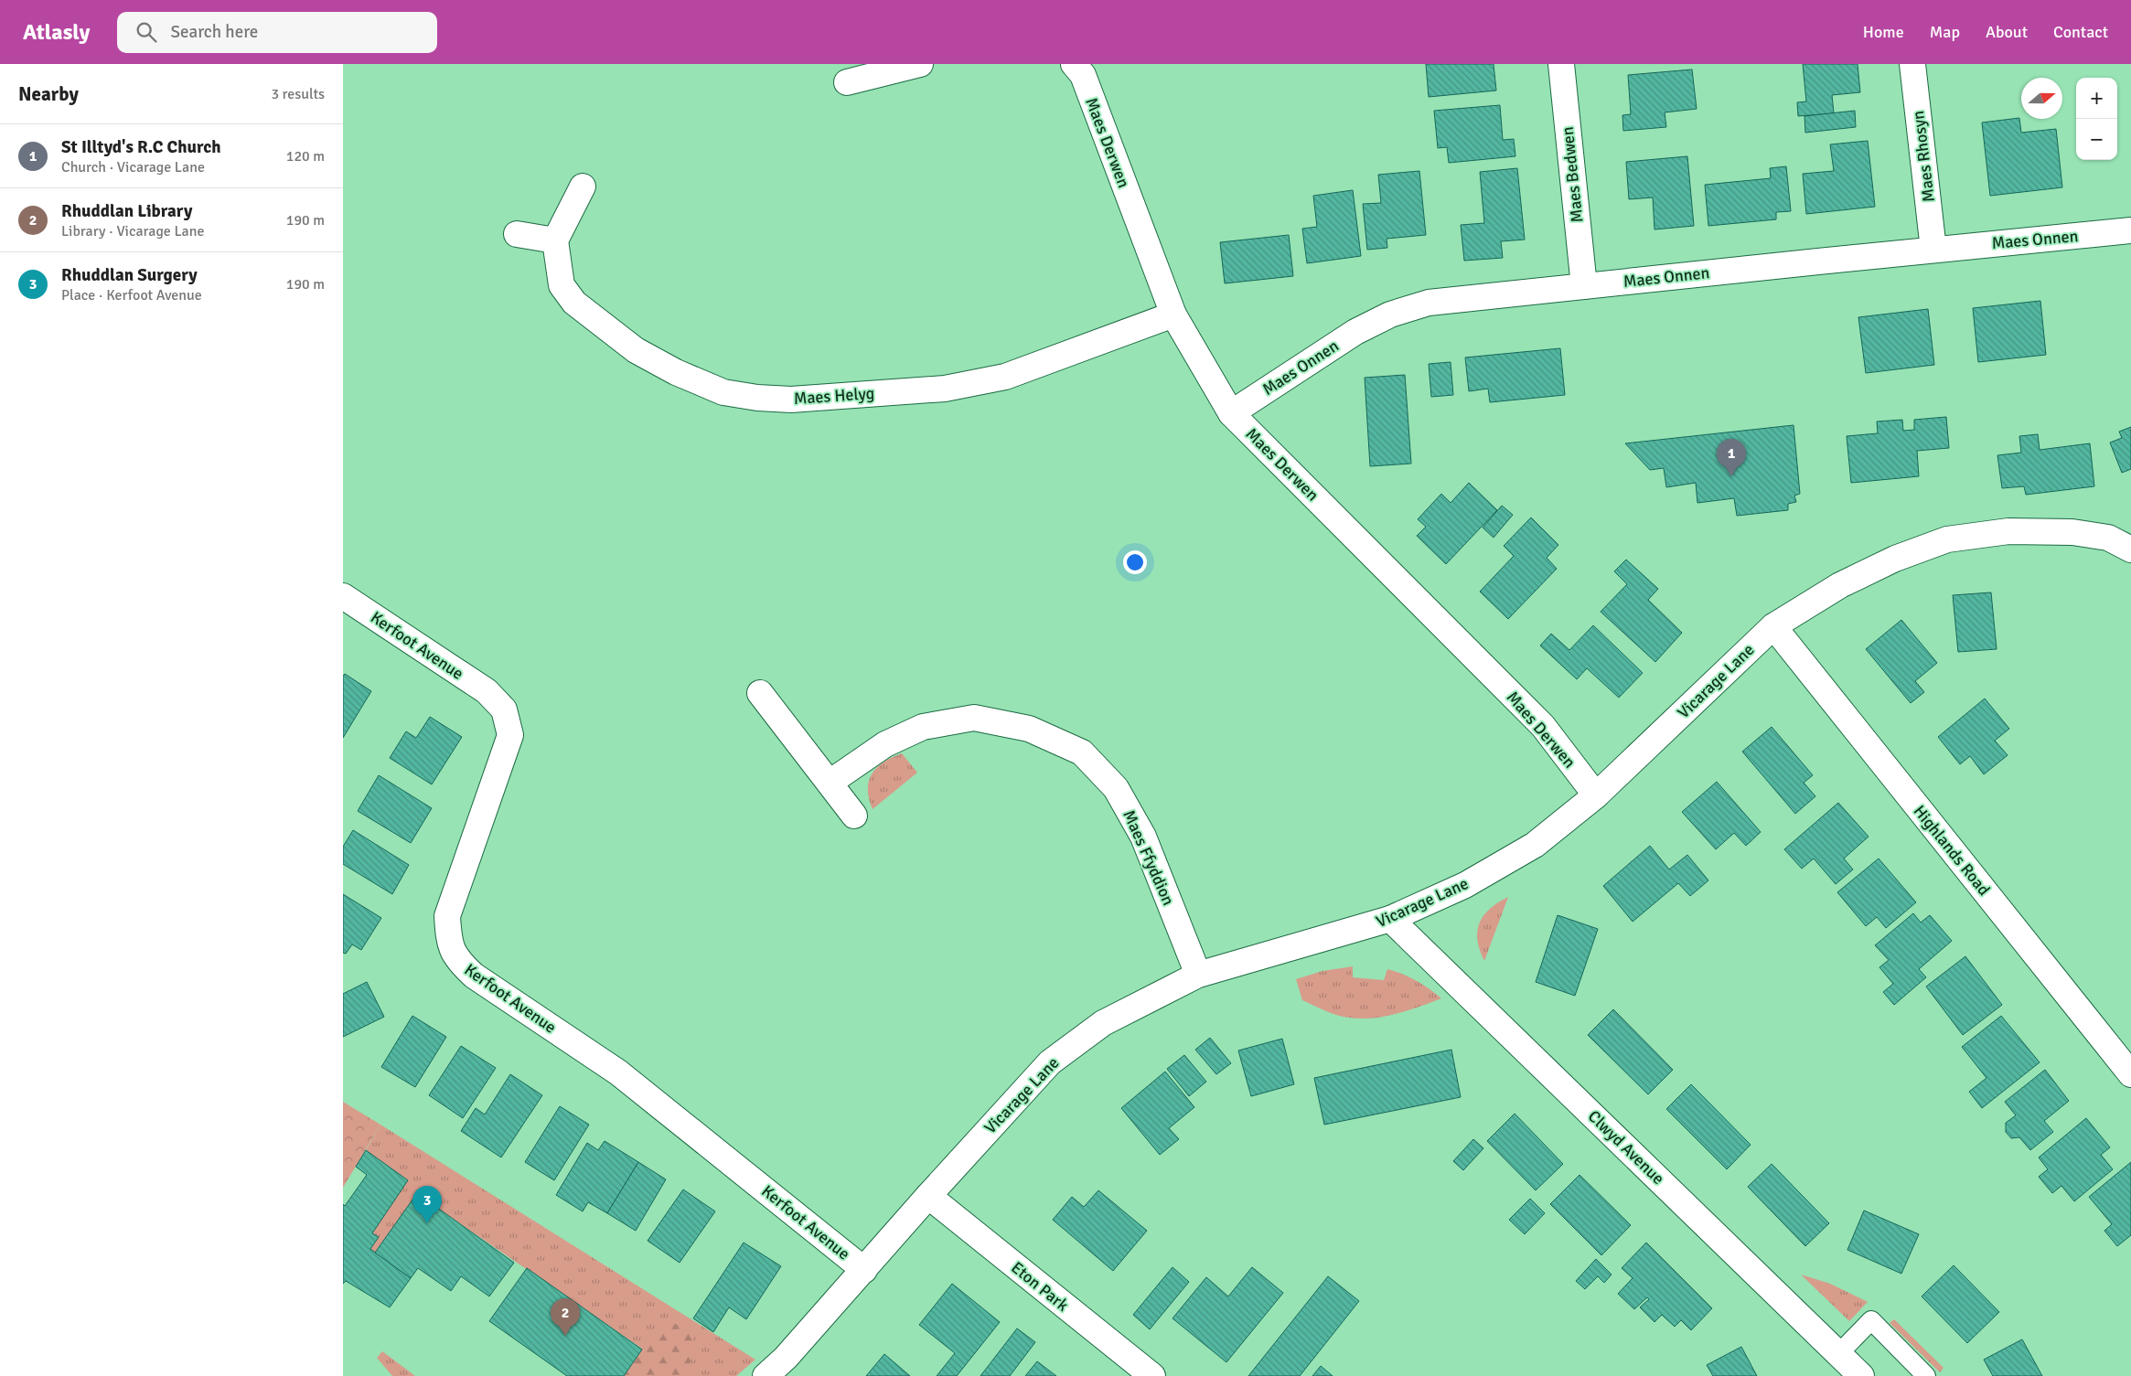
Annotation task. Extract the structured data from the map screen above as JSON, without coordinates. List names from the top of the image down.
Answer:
{
  "streets": {
    "street": [
      "Maes Derwen",
      "Maes Rhosyn",
      "Maes Bedwen",
      "Maes Onnen",
      "Maes Helyg",
      "Kerfoot Avenue",
      "Vicarage Lane",
      "Highlands Road",
      "Maes Ffyddion",
      "Clwyd Avenue",
      "Eton Park"
    ]
  },
  "crossings": [
    ["Maes Derwen", "Maes Onnen"],
    ["Maes Derwen", "Maes Helyg"],
    ["Maes Derwen", "Vicarage Lane"],
    ["Maes Rhosyn", "Maes Onnen"],
    ["Maes Bedwen", "Maes Onnen"],
    ["Kerfoot Avenue", "Vicarage Lane"],
    ["Vicarage Lane", "Highlands Road"],
    ["Vicarage Lane", "Maes Ffyddion"],
    ["Vicarage Lane", "Clwyd Avenue"],
    ["Vicarage Lane", "Eton Park"]
  ],
  "north": "right",
  "page": {
    "header": "Atlasly",
    "search": "Search here",
    "nav": [
      "Home",
      "Map",
      "About",
      "Contact"
    ],
    "heading": ["Nearby", "3 results"],
    "map_buttons": ["+", "−"],
    "list": [
      {
        "mark": "1",
        "name": "St Illtyd's R.C Church",
        "note": "Church · Vicarage Lane",
        "value": "120 m"
      },
      {
        "mark": "2",
        "name": "Rhuddlan Library",
        "note": "Library · Vicarage Lane",
        "value": "190 m"
      },
      {
        "mark": "3",
        "name": "Rhuddlan Surgery",
        "note": "Place · Kerfoot Avenue",
        "value": "190 m"
      }
    ],
    "pins": ["1", "3", "2"]
  }
}
